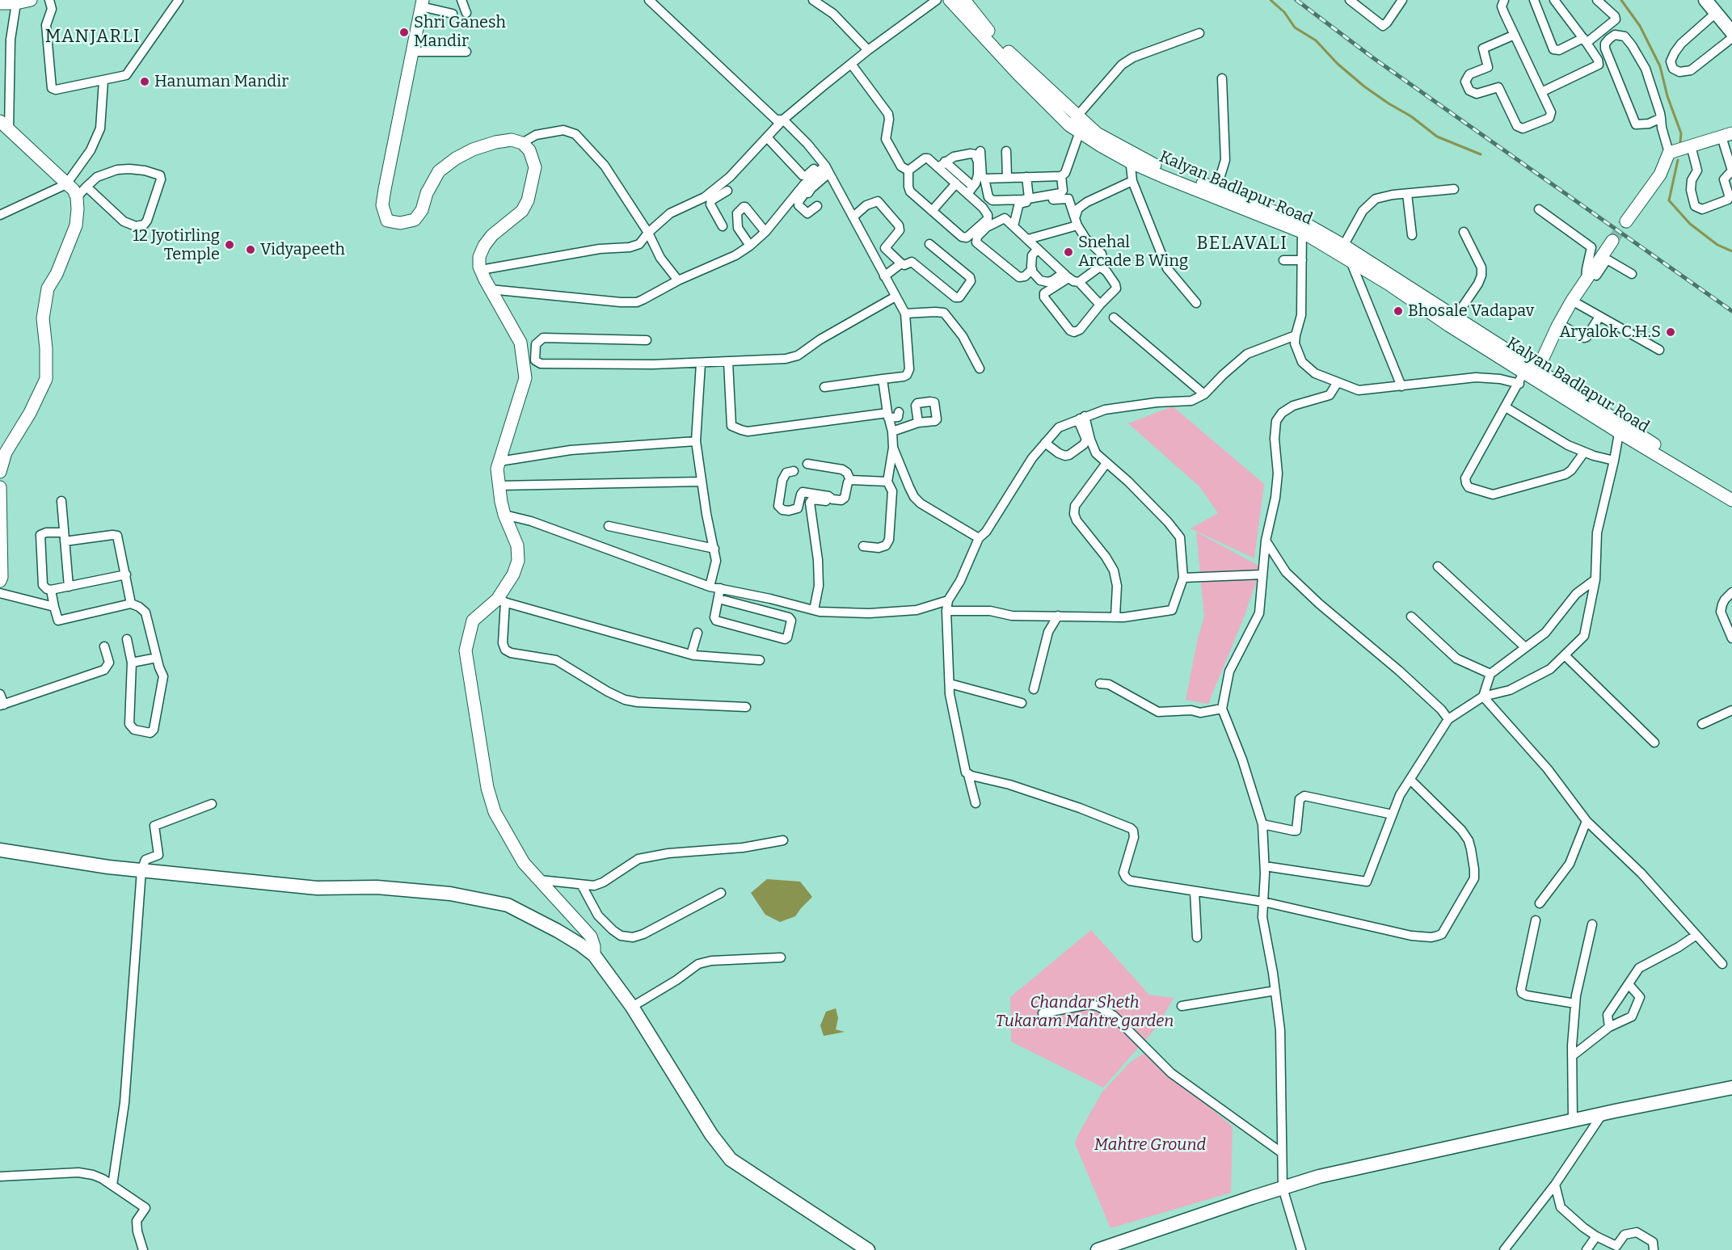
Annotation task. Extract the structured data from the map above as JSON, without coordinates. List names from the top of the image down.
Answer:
{
  "streets": {
    "street": ["Kalyan Badlapur Road"]
  },
  "districts": ["MANJARLI", "BELAVALI"],
  "parks": ["Chandar Sheth Tukaram Mahtre garden", "Mahtre Ground"],
  "places": [
    "Shri Ganesh Mandir",
    "Hanuman Mandir",
    "12 Jyotirling Temple",
    "Vidyapeeth",
    "Snehal Arcade B Wing",
    "Bhosale Vadapav",
    "Aryalok C.H.S"
  ]
}
